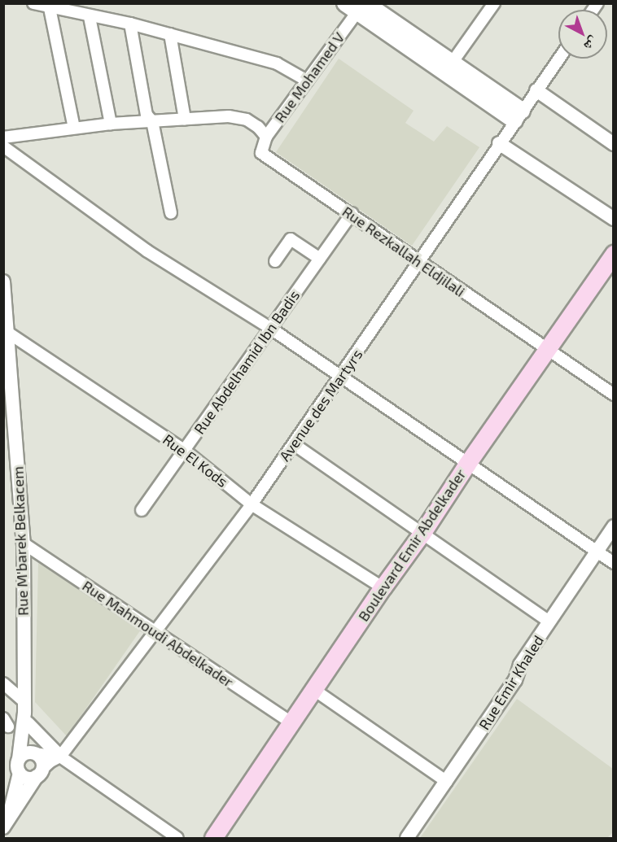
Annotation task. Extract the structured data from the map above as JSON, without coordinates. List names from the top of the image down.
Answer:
{
  "streets": {
    "main road": ["Boulevard Emir Abdelkader"],
    "street": [
      "Rue Mohamed V",
      "Rue Rezkallah Eldjilali",
      "Rue Abdelhamid Ibn Badis",
      "Avenue des Martyrs",
      "Rue El Kods",
      "Rue M'barek Belkacem",
      "Rue Mahmoudi Abdelkader",
      "Rue Emir Khaled"
    ]
  },
  "crossings": [
    ["Rue Mohamed V", "Rue Rezkallah Eldjilali"],
    ["Rue Rezkallah Eldjilali", "Rue Abdelhamid Ibn Badis"],
    ["Rue Rezkallah Eldjilali", "Avenue des Martyrs"],
    ["Rue Rezkallah Eldjilali", "Boulevard Emir Abdelkader"],
    ["Rue Abdelhamid Ibn Badis", "Rue El Kods"],
    ["Avenue des Martyrs", "Rue El Kods"],
    ["Avenue des Martyrs", "Rue M'barek Belkacem"],
    ["Avenue des Martyrs", "Rue Mahmoudi Abdelkader"],
    ["Rue El Kods", "Rue M'barek Belkacem"],
    ["Rue El Kods", "Boulevard Emir Abdelkader"],
    ["Rue M'barek Belkacem", "Rue Mahmoudi Abdelkader"],
    ["Boulevard Emir Abdelkader", "Rue Mahmoudi Abdelkader"]
  ],
  "north": "bottom right"
}
